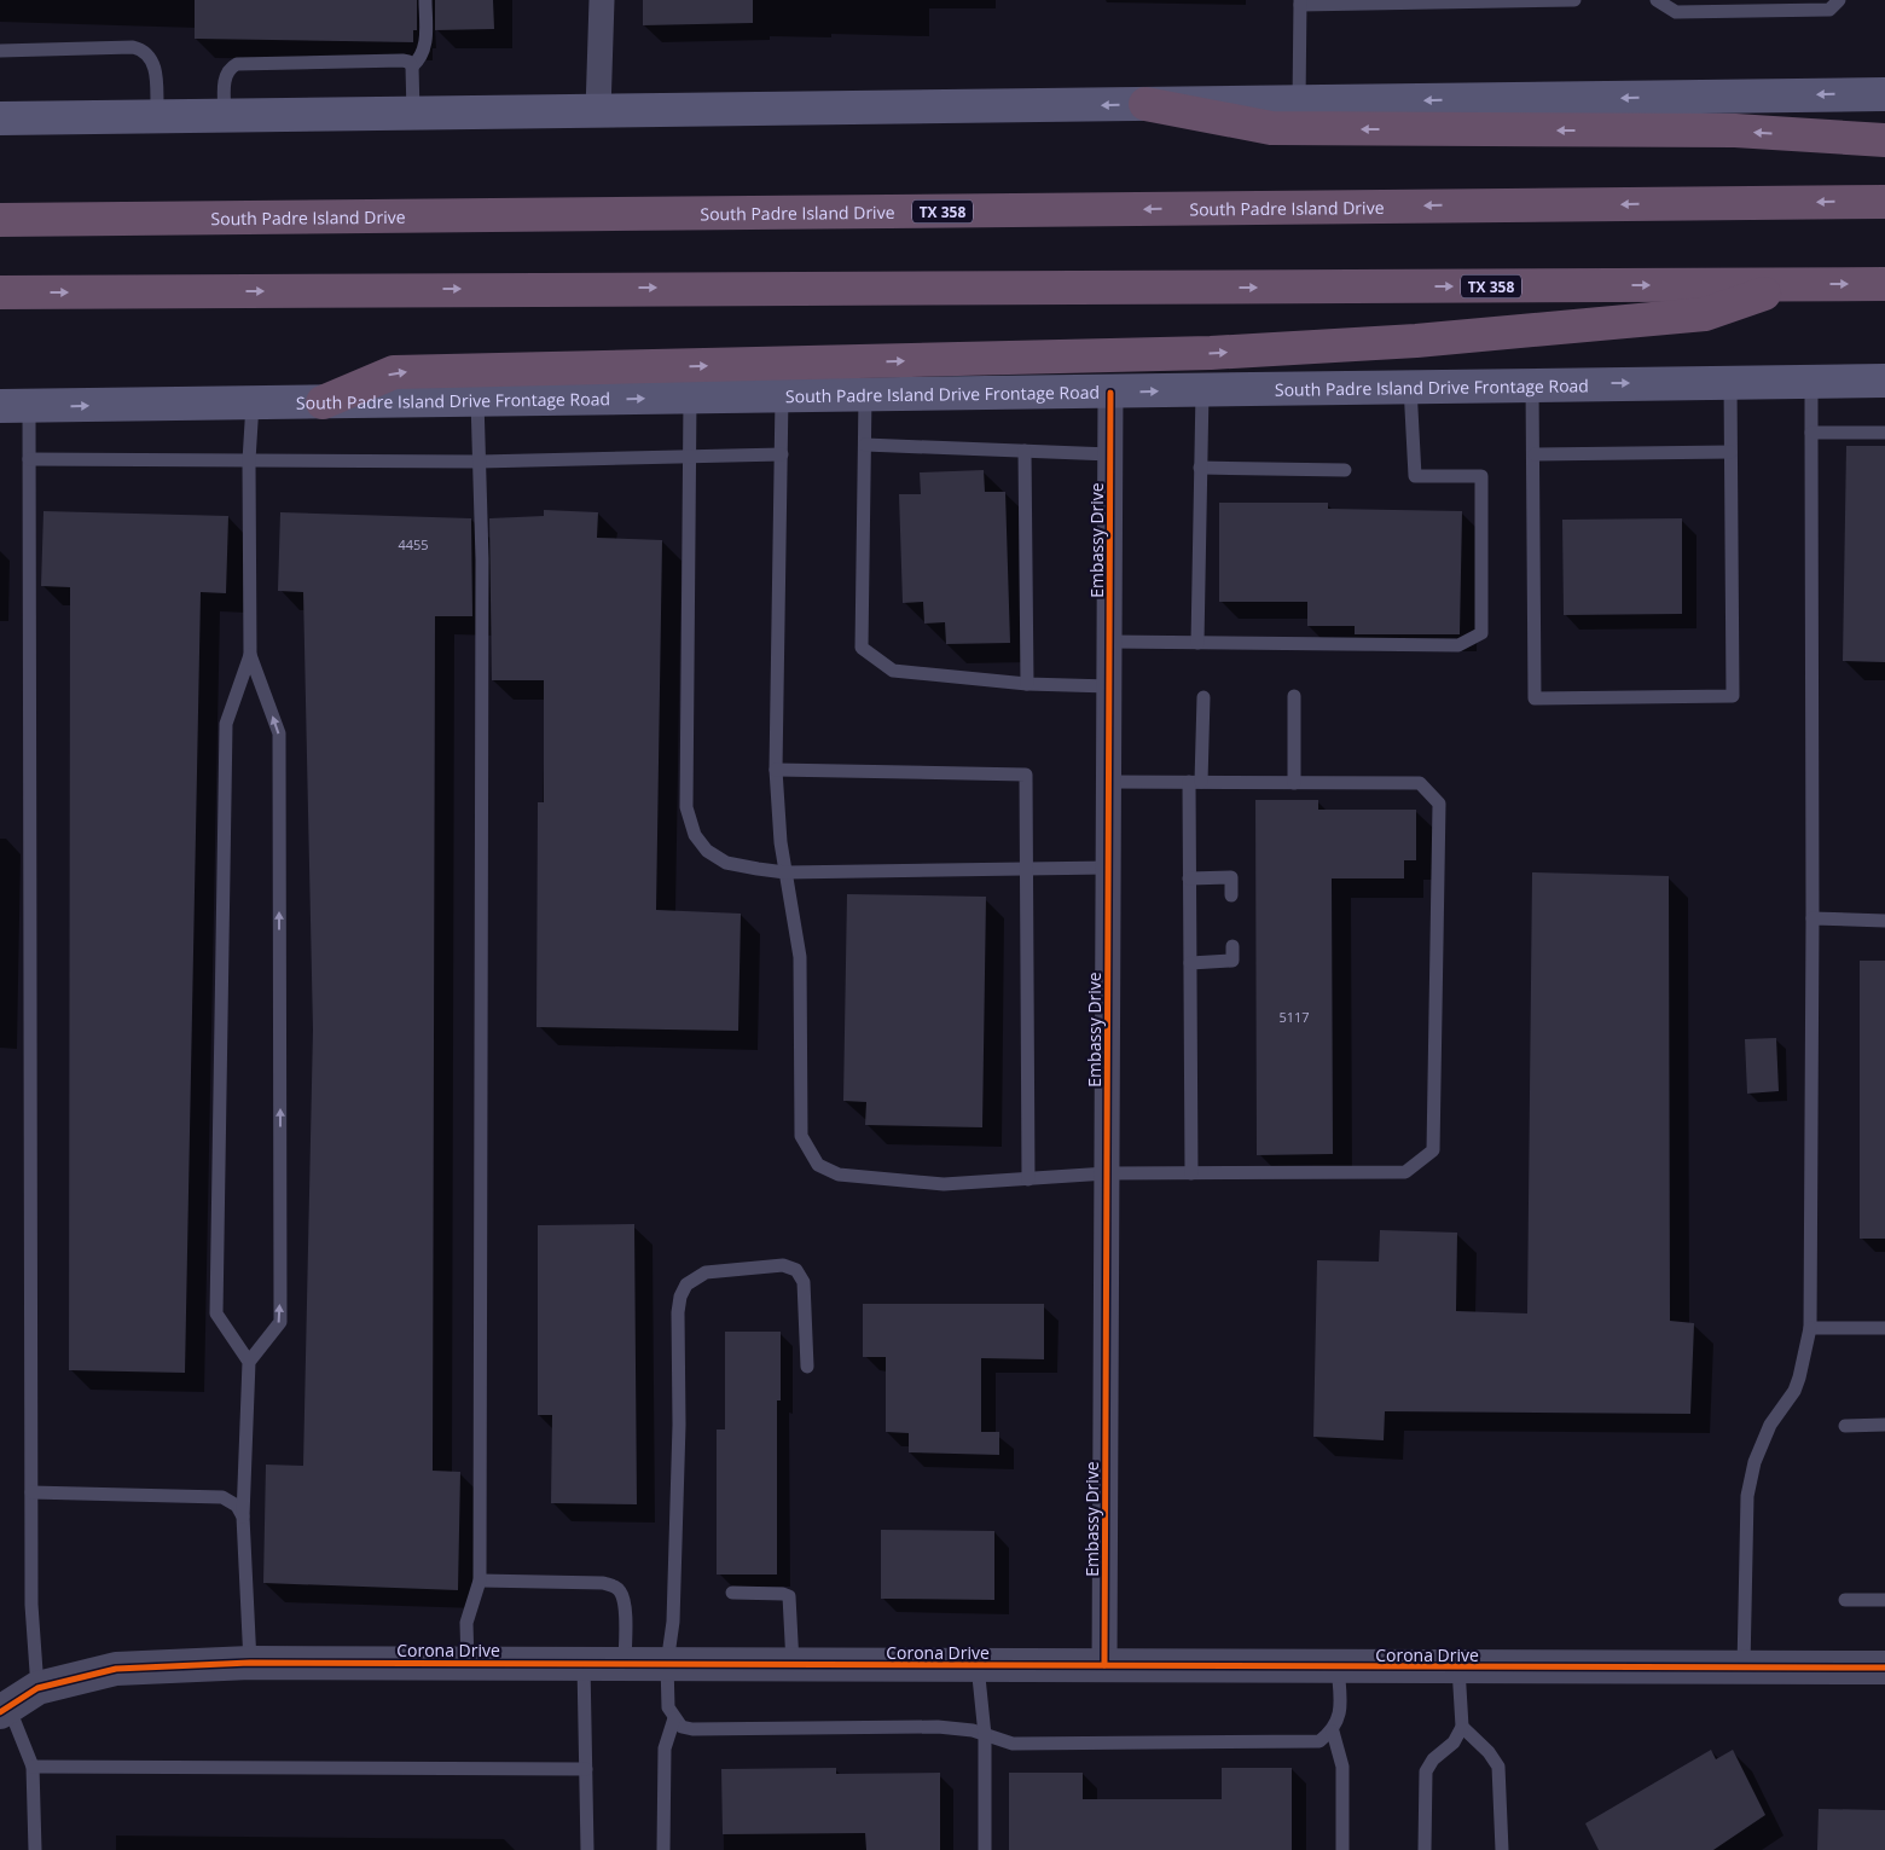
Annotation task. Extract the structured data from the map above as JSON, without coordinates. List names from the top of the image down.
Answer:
{
  "streets": {
    "highway": ["South Padre Island Drive", "TX 358"],
    "main road": ["South Padre Island Drive Frontage Road"],
    "street": ["Embassy Drive", "Corona Drive"]
  },
  "crossings": [
    ["South Padre Island Drive Frontage Road", "Embassy Drive"],
    ["Embassy Drive", "Corona Drive"]
  ],
  "house_numbers": ["4455", "5117"]
}
